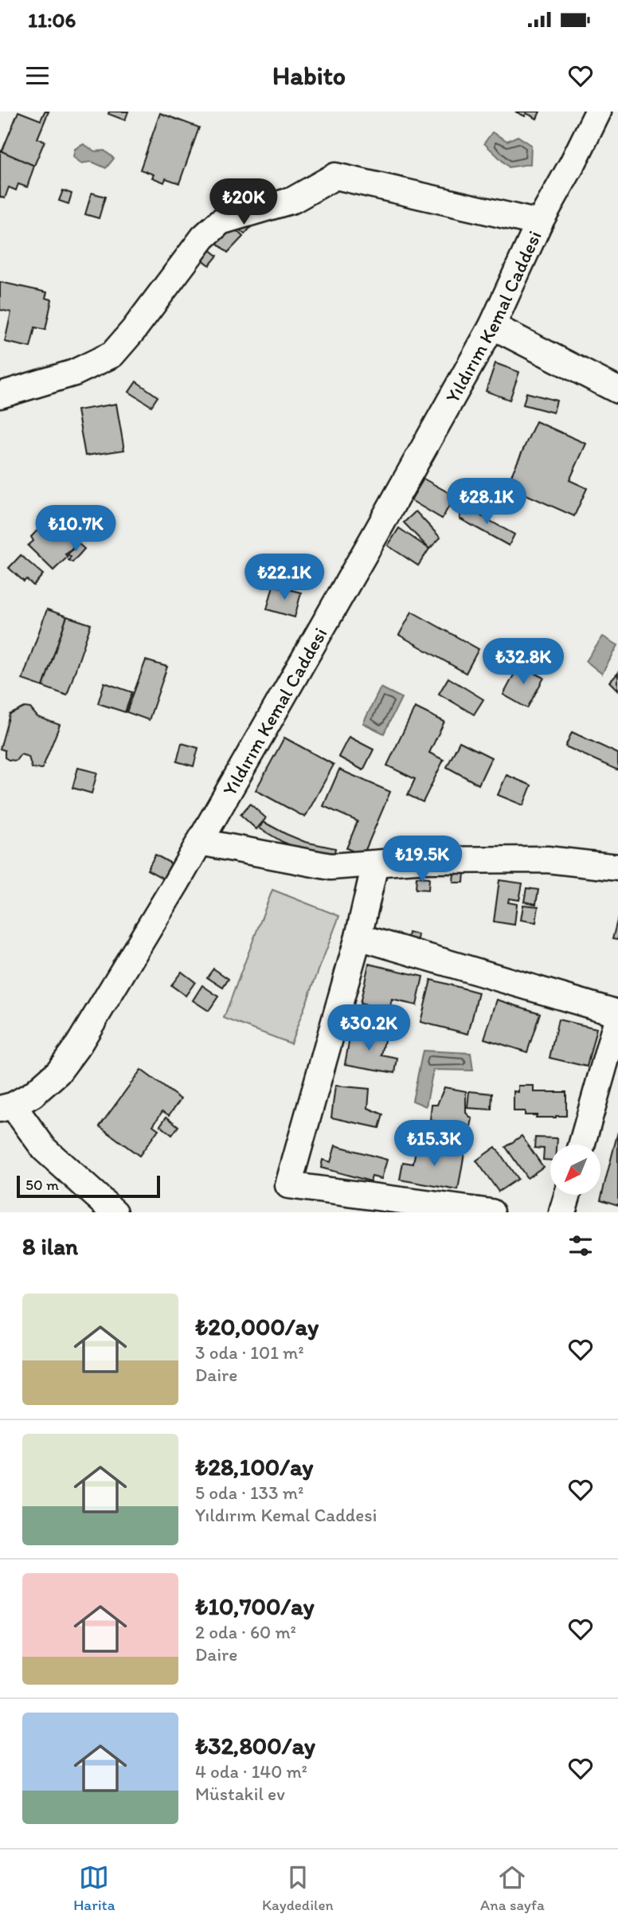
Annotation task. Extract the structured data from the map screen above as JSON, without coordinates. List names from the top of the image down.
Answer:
{
  "streets": {
    "street": ["Yıldırım Kemal Caddesi"]
  },
  "scale_bar": "50 m",
  "north": "bottom left",
  "page": {
    "status": "11:06",
    "header": "Habito",
    "price": [
      "₺20K",
      "₺28.1K",
      "₺10.7K",
      "₺22.1K",
      "₺32.8K",
      "₺19.5K",
      "₺30.2K",
      "₺15.3K"
    ],
    "scale": "50 m",
    "heading": "8 ilan",
    "list": [
      {
        "name": "₺20,000/ay",
        "note": "3 oda · 101 m² · Daire"
      },
      {
        "name": "₺28,100/ay",
        "note": "5 oda · 133 m² · Yıldırım Kemal Caddesi"
      },
      {
        "name": "₺10,700/ay",
        "note": "2 oda · 60 m² · Daire"
      },
      {
        "name": "₺32,800/ay",
        "note": "4 oda · 140 m² · Müstakil ev"
      }
    ],
    "tabs": ["Harita", "Kaydedilen", "Ana sayfa"]
  }
}
